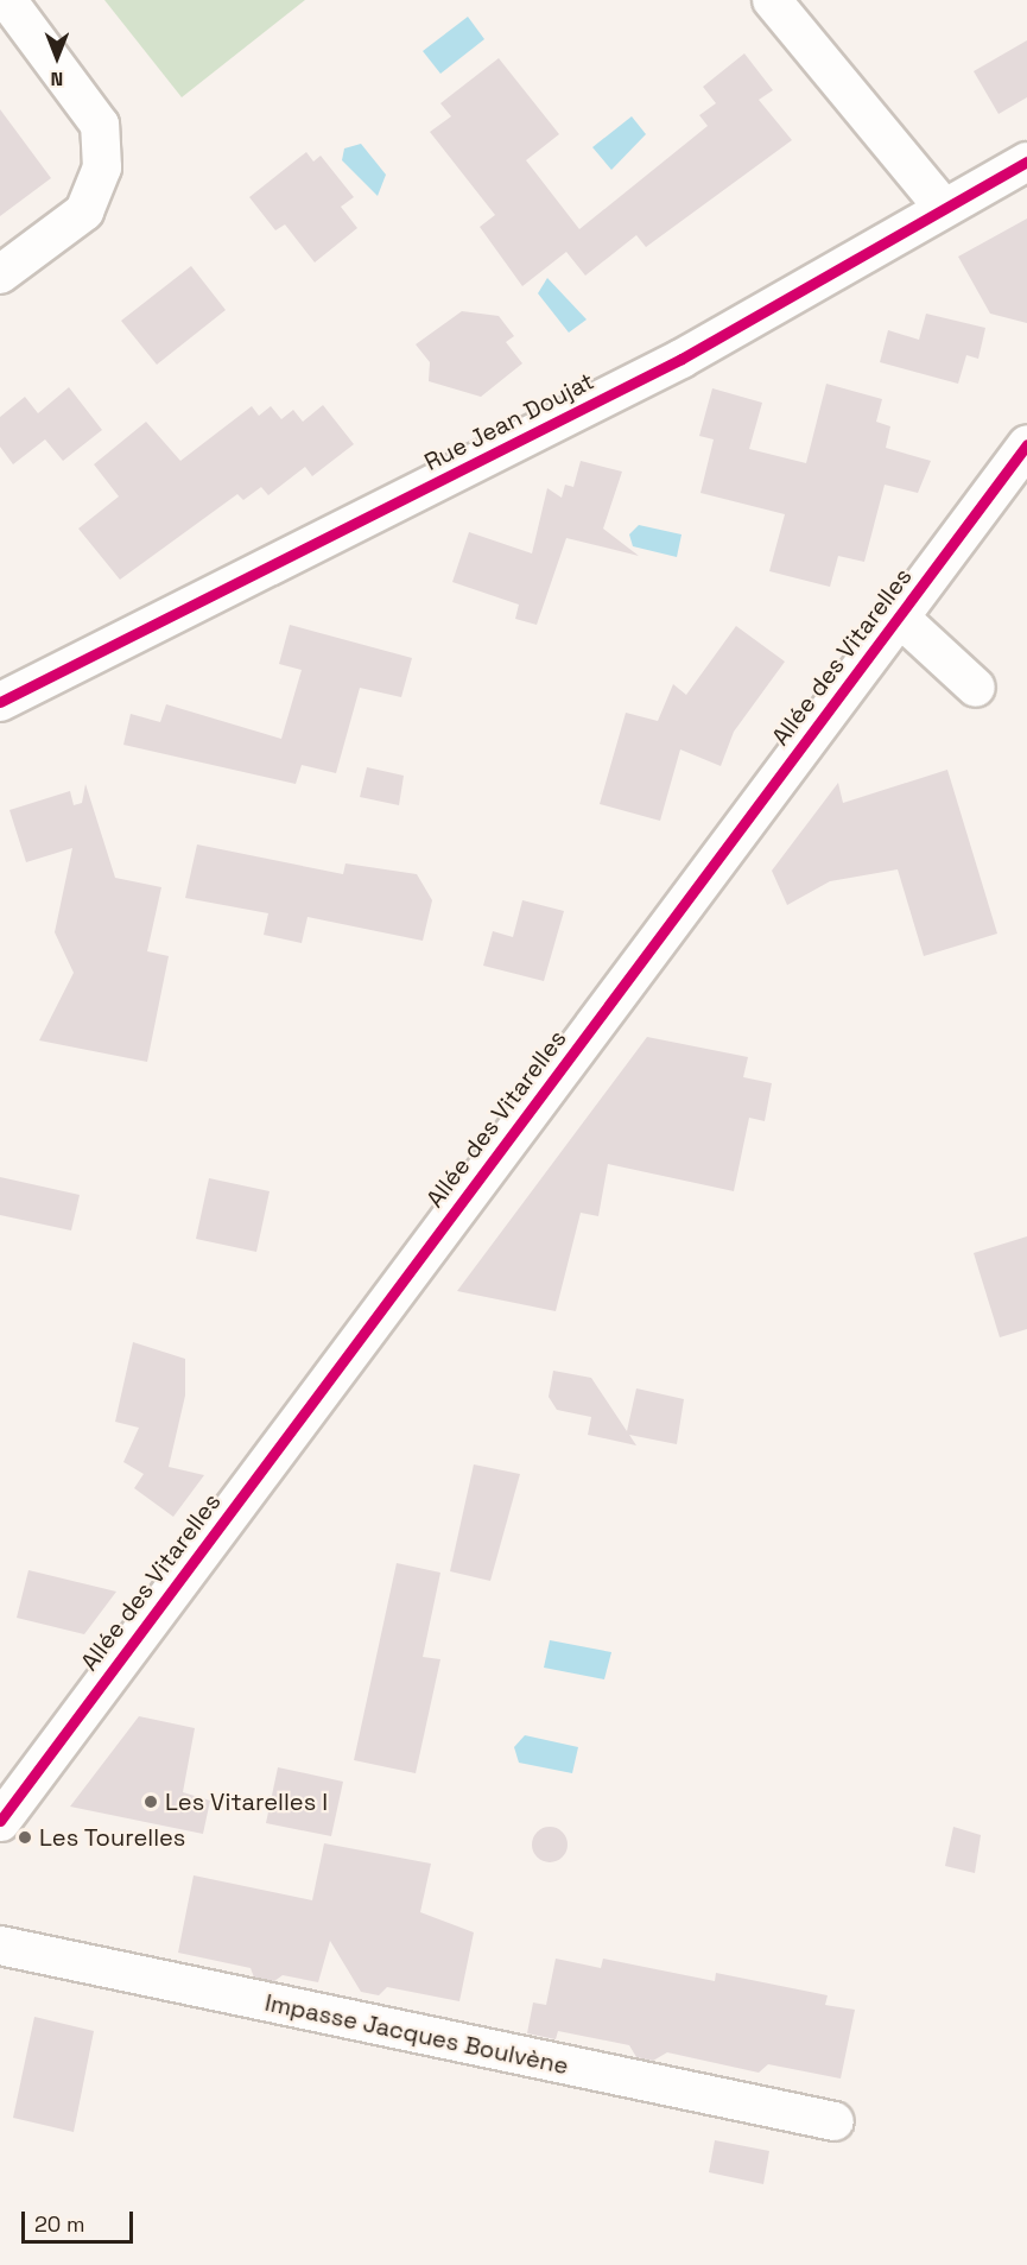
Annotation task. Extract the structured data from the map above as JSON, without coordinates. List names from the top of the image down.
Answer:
{
  "streets": {
    "main road": ["Allée des Vitarelles"],
    "street": ["Rue Jean Doujat", "Impasse Jacques Boulvène"]
  },
  "places": ["Les Vitarelles I", "Les Tourelles"],
  "scale_bar": "20 m",
  "north": "bottom"
}
